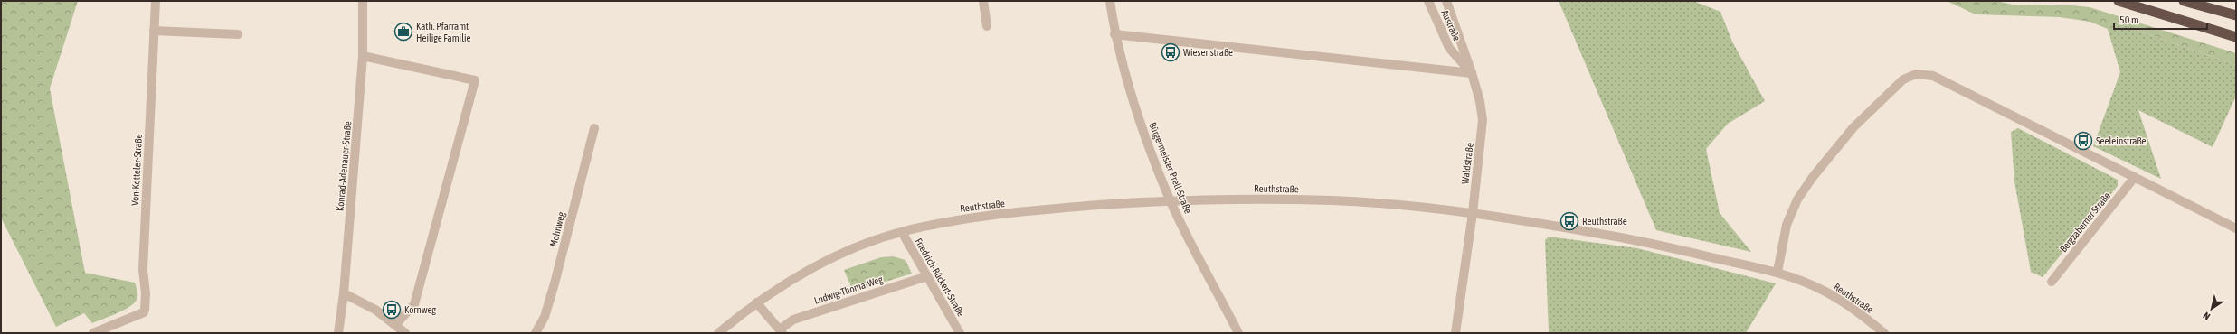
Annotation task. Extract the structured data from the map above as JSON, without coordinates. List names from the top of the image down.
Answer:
{
  "streets": {
    "street": [
      "Austraße",
      "Waldstraße",
      "Konrad-Adenauer-Straße",
      "Bürgermeister-Prell-Straße",
      "Von-Ketteler-Straße",
      "Reuthstraße",
      "Bergzaberner Straße",
      "Mohnweg",
      "Friedrich-Rückert-Straße",
      "Ludwig-Thoma-Weg"
    ]
  },
  "crossings": [
    ["Austraße", "Waldstraße"],
    ["Waldstraße", "Reuthstraße"],
    ["Bürgermeister-Prell-Straße", "Reuthstraße"],
    ["Reuthstraße", "Friedrich-Rückert-Straße"],
    ["Friedrich-Rückert-Straße", "Ludwig-Thoma-Weg"]
  ],
  "places": {
    "office": ["Kath. Pfarramt Heilige Familie"],
    "bus stop": [
      "Wiesenstraße",
      "Seeleinstraße",
      "Reuthstraße",
      "Kornweg"
    ]
  },
  "scale_bar": "50 m",
  "north": "bottom left"
}
